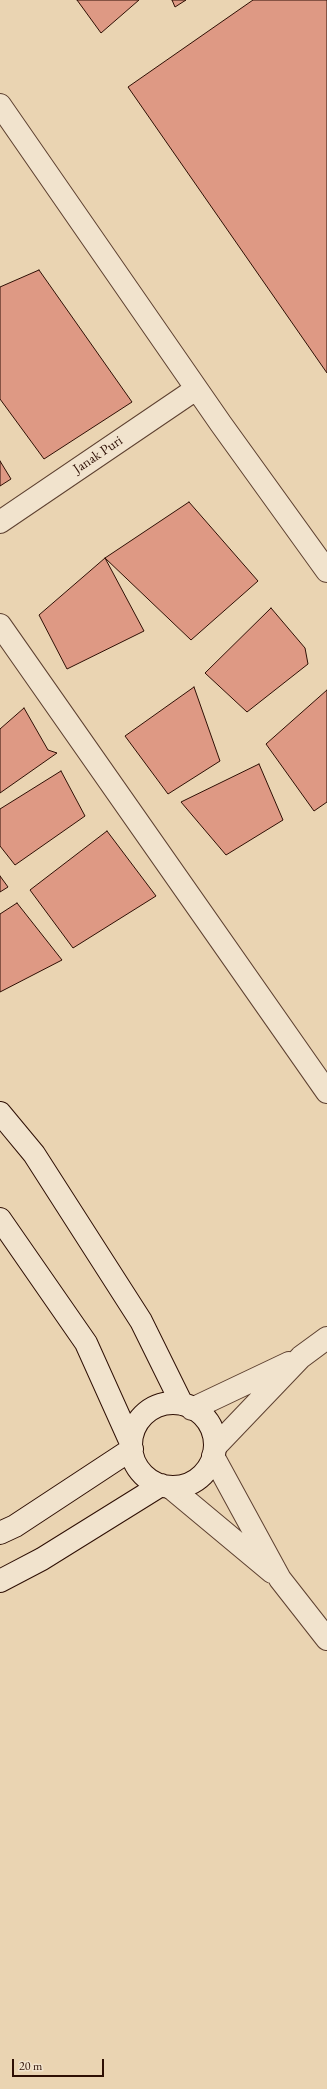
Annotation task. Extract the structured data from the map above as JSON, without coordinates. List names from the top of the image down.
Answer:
{
  "streets": {
    "street": ["Janak Puri"]
  },
  "scale_bar": "20 m"
}
